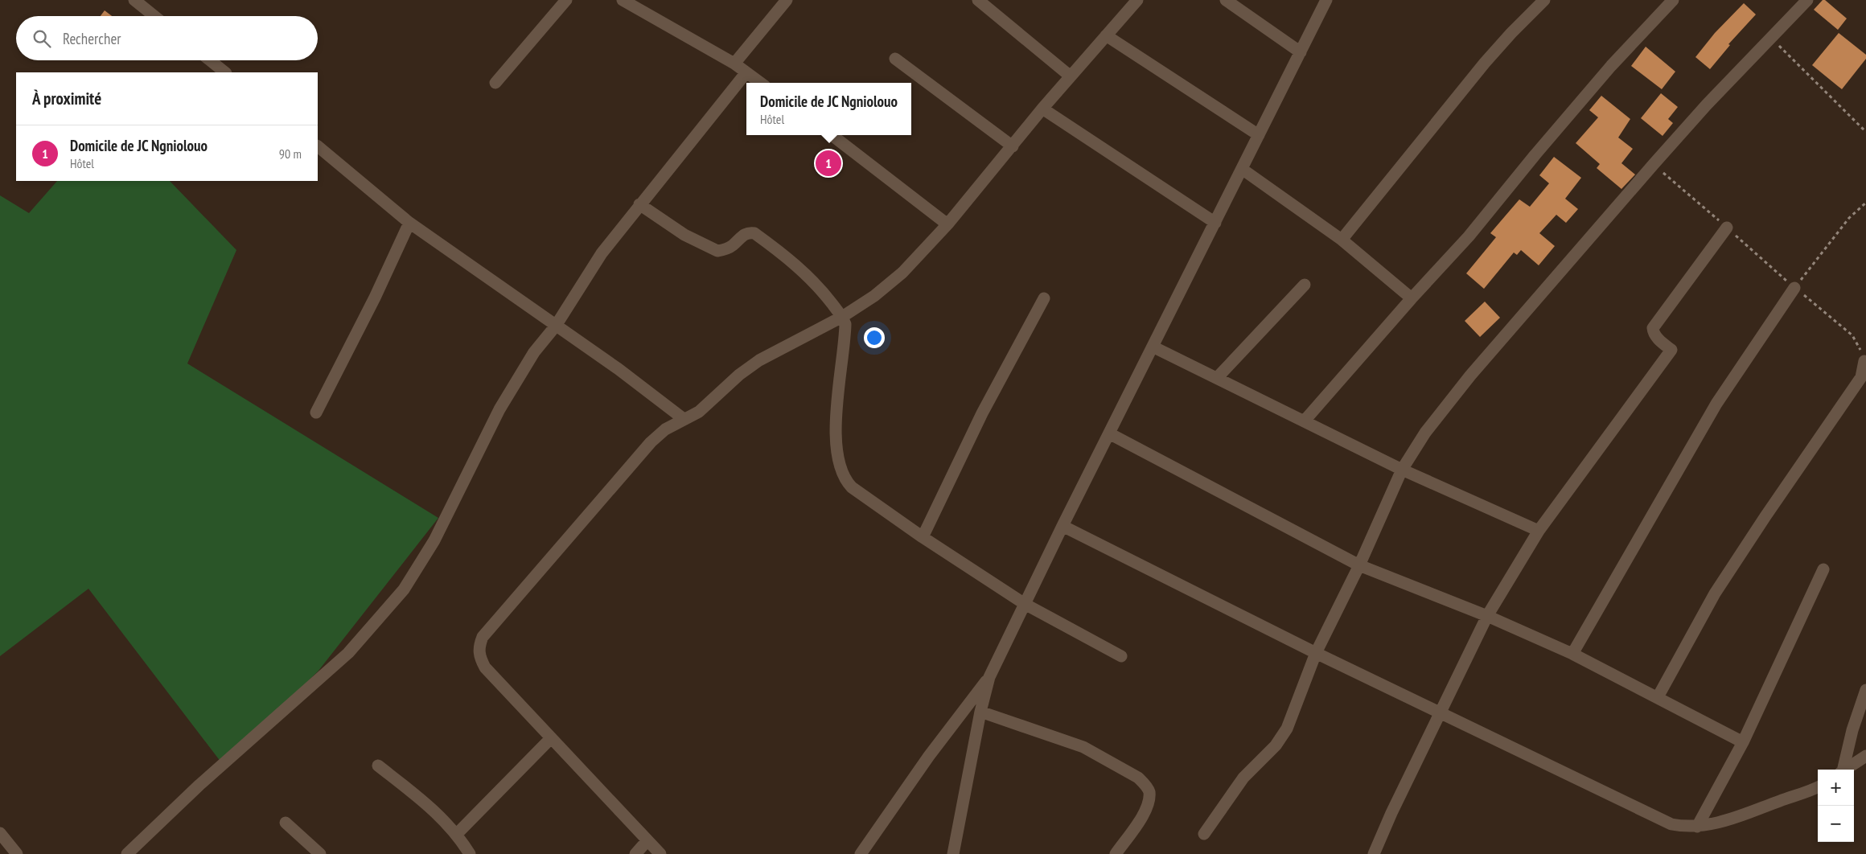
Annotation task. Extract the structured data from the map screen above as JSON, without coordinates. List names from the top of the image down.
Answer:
{
  "page": {
    "search": "Rechercher",
    "heading": "À proximité",
    "popup": ["Domicile de JC Ngniolouo", "Hôtel"],
    "list": [
      {
        "mark": "1",
        "name": "Domicile de JC Ngniolouo",
        "note": "Hôtel",
        "value": "90 m"
      }
    ],
    "pins": "1",
    "map_buttons": ["+", "−"]
  }
}
